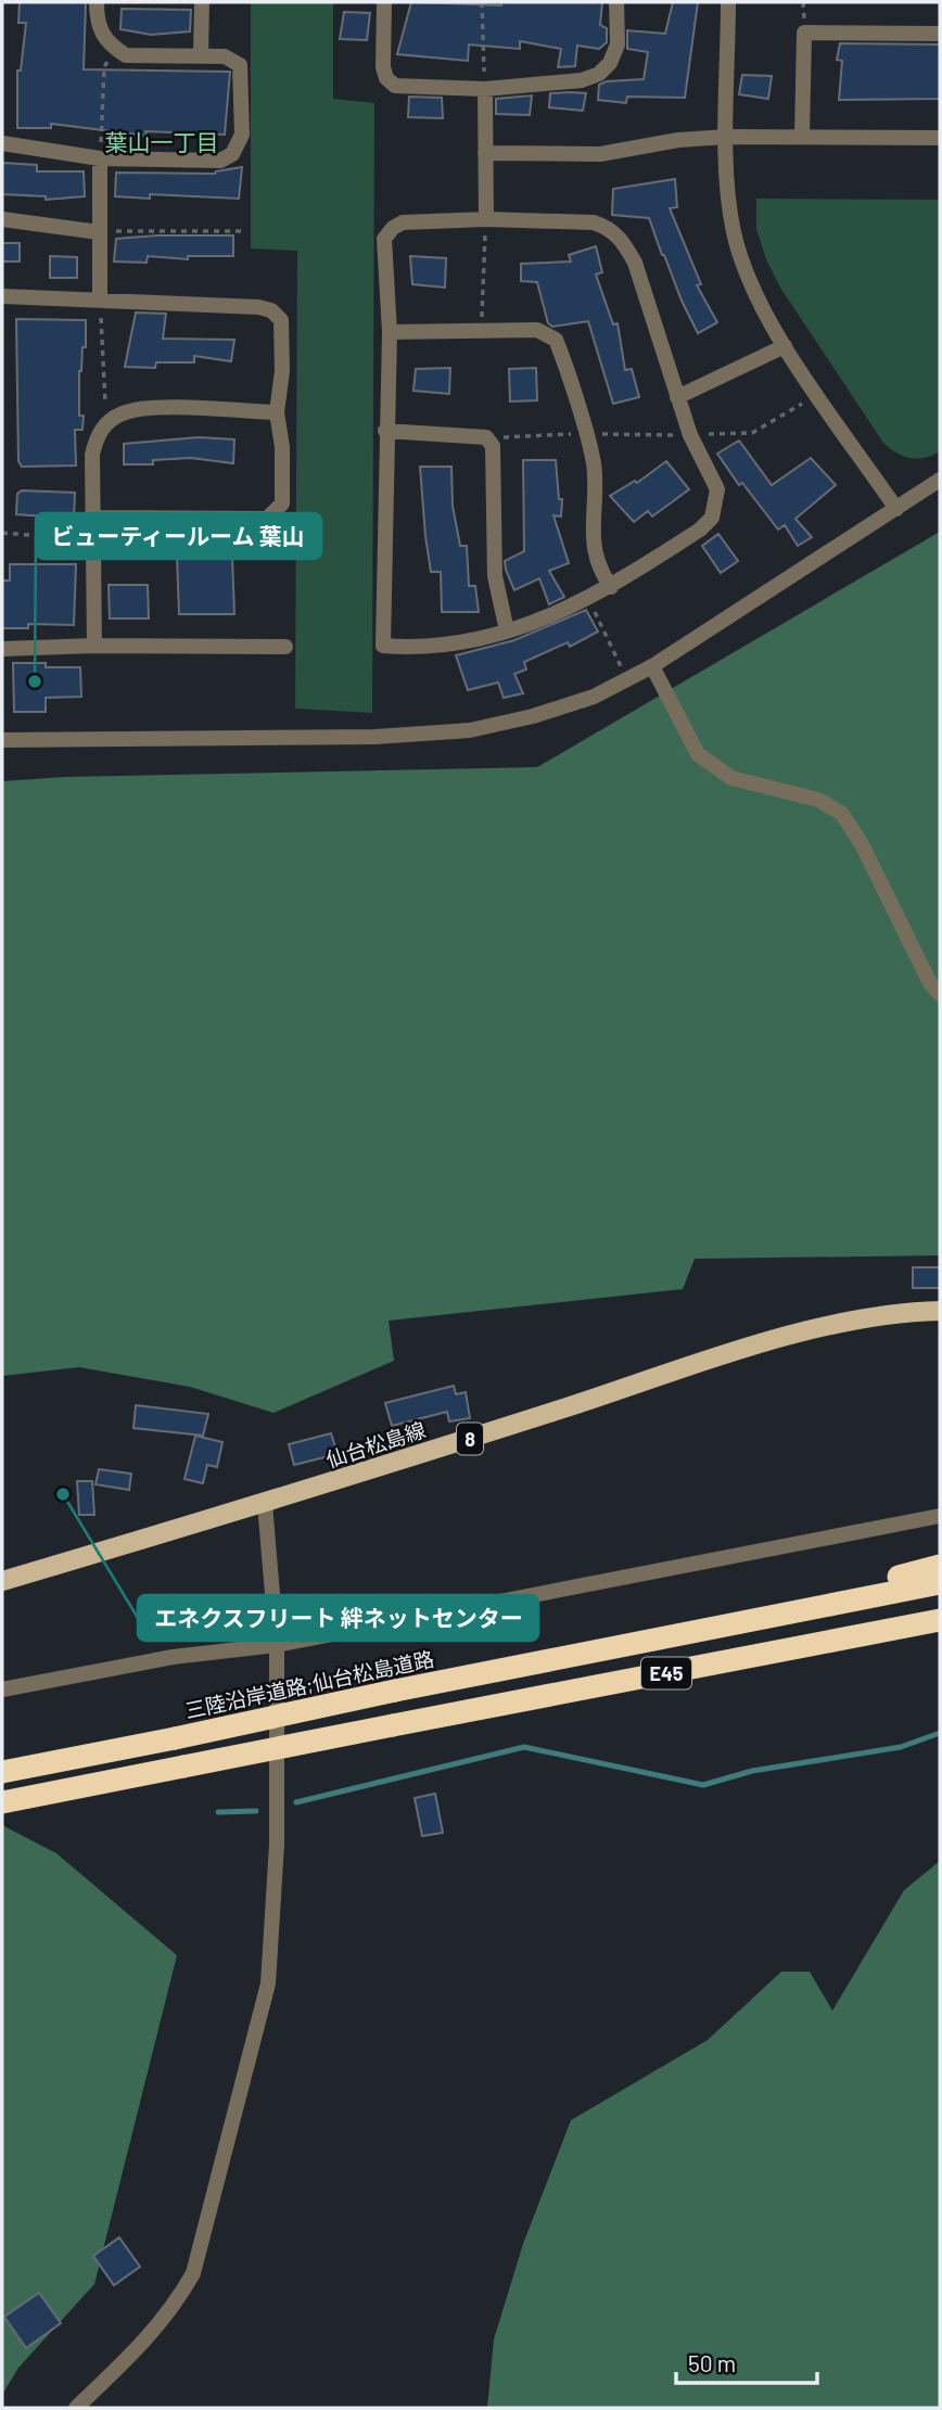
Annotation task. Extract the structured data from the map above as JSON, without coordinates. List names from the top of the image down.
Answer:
{
  "streets": {
    "highway": ["E45", "三陸沿岸道路;仙台松島道路"],
    "main road": ["8", "仙台松島線"]
  },
  "districts": ["葉山一丁目"],
  "places": ["ビューティールーム 葉山", "エネクスフリート 絆ネットセンター"],
  "scale_bar": "50 m"
}
